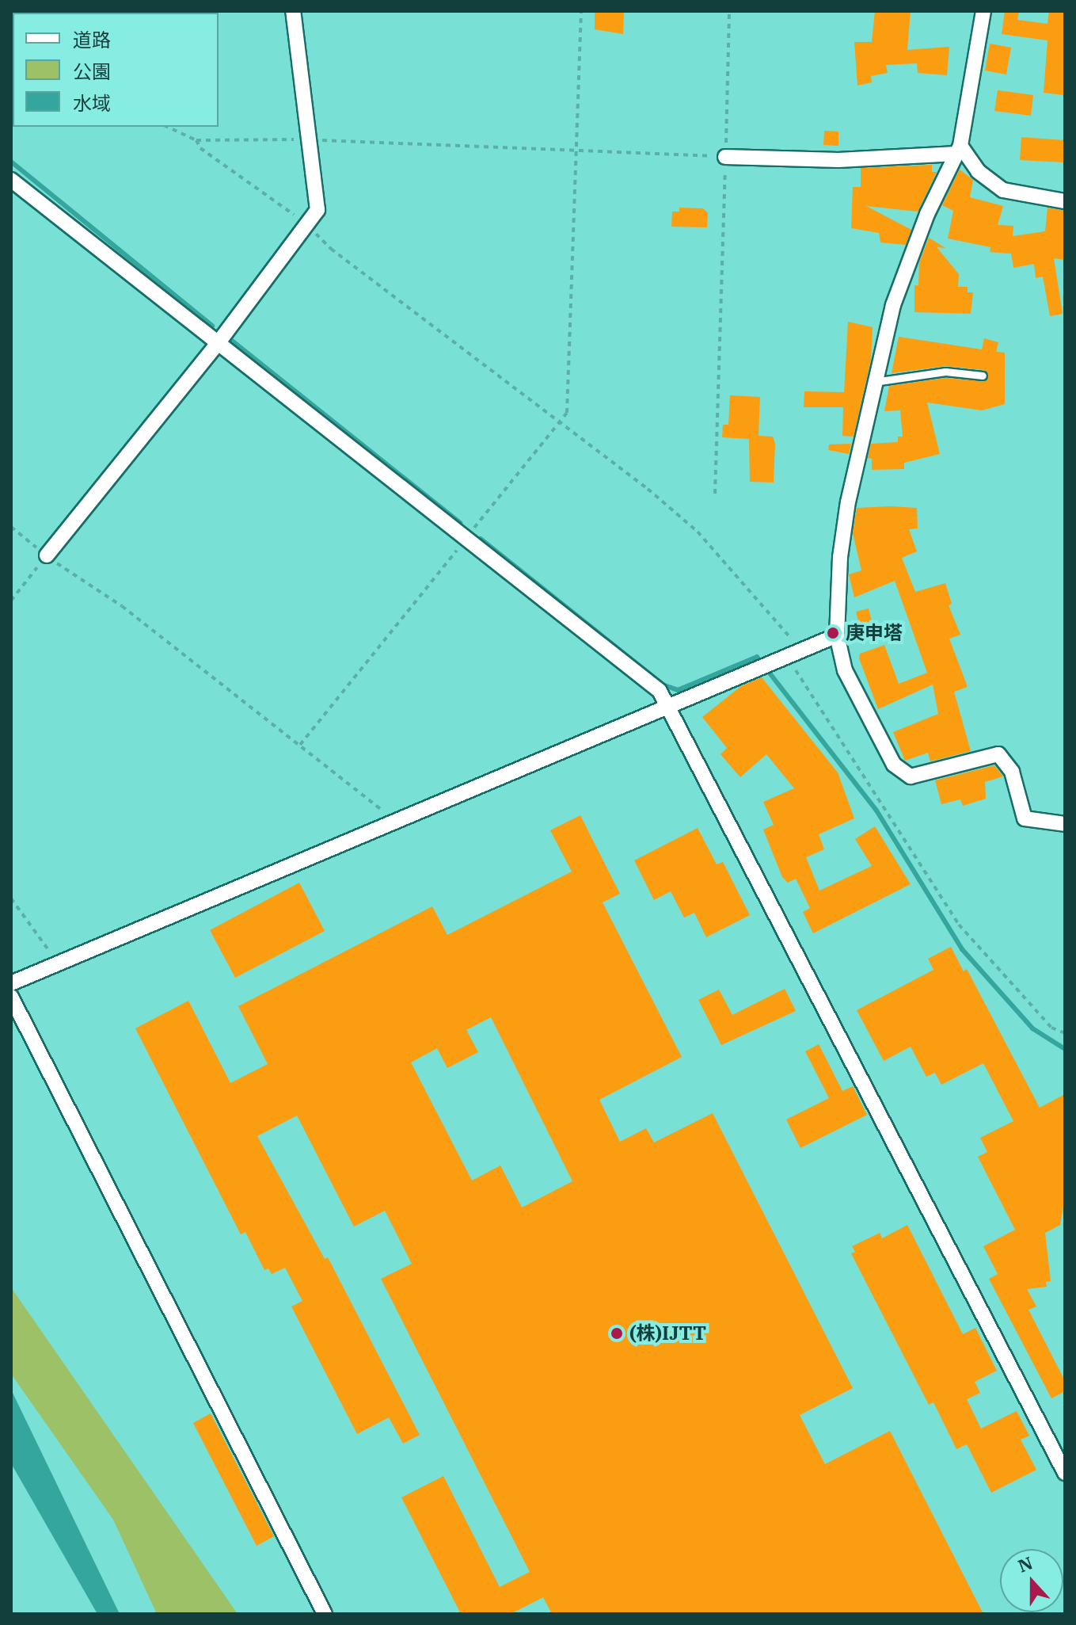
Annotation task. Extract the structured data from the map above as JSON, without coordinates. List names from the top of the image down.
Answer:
{
  "places": ["庚申塔", "(株)IJTT"],
  "legend": ["道路", "公園", "水域"],
  "north": "top"
}
